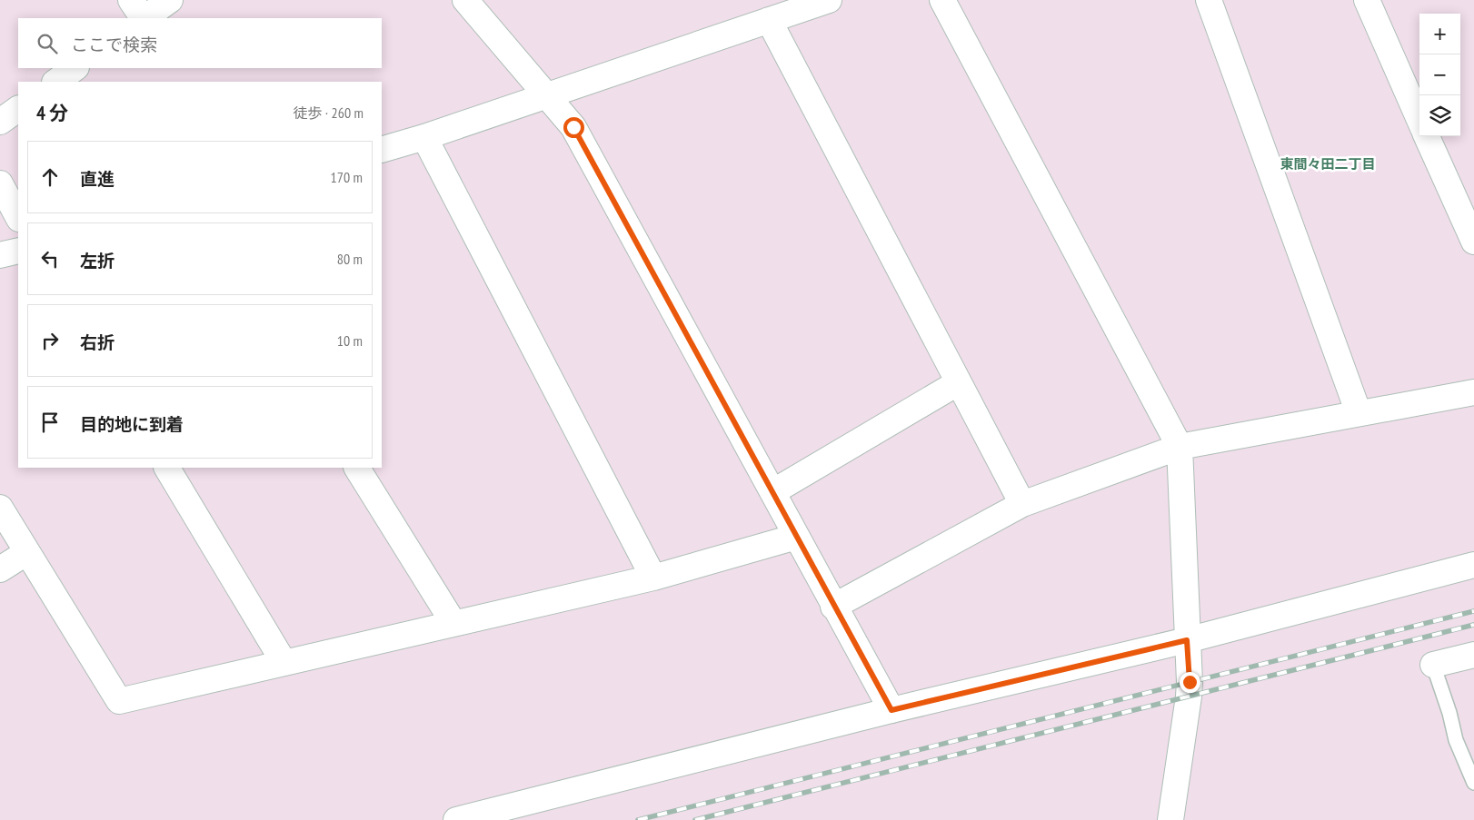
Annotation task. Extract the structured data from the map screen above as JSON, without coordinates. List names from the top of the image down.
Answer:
{
  "districts": ["東間々田二丁目"],
  "page": {
    "map_buttons": ["+", "−"],
    "search": "ここで検索",
    "heading": ["4 分", "徒歩 · 260 m"],
    "list": [
      ["直進", "170 m"],
      ["左折", "80 m"],
      ["右折", "10 m"],
      "目的地に到着"
    ]
  }
}
